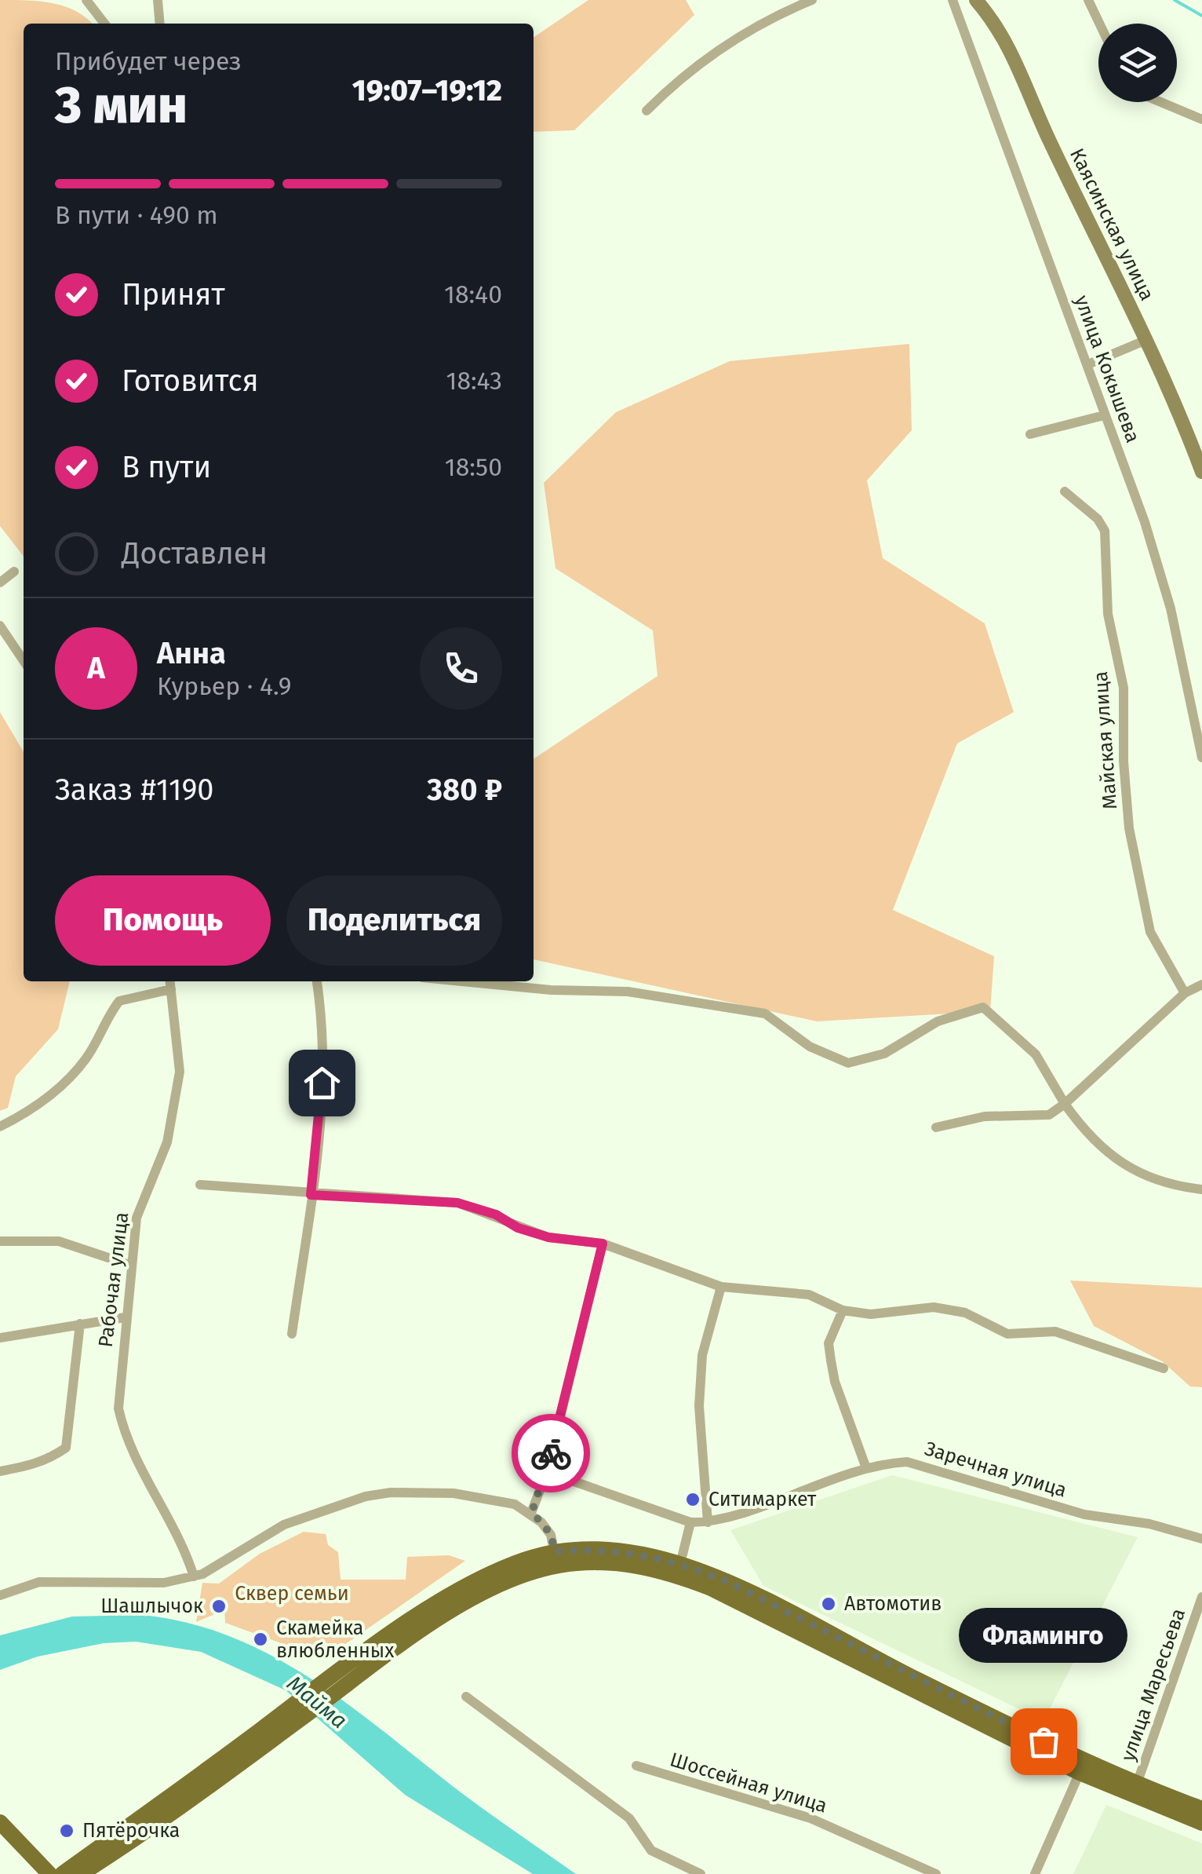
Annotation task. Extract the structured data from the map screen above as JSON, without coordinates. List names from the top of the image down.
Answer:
{
  "streets": {
    "street": [
      "Каясинская улица",
      "улица Кокышева",
      "Майская улица",
      "Рабочая улица",
      "Заречная улица",
      "улица Маресьева",
      "Шоссейная улица"
    ]
  },
  "water": ["Майма"],
  "parks": ["Сквер семьи"],
  "places": [
    "Ситимаркет",
    "Автомотив",
    "Шашлычок",
    "Скамейка влюбленных",
    "Фламинго",
    "Пятёрочка"
  ],
  "page": {
    "heading": ["3 мин", "Прибудет через", "19:07–19:12"],
    "panel": [
      "Анна",
      "Курьер · 4.9",
      "Заказ #1190",
      "380 ₽"
    ],
    "bar": "В пути · 490 m",
    "list": [
      ["Принят", "18:40"],
      ["Готовится", "18:43"],
      ["В пути", "18:50"],
      "Доставлен"
    ],
    "round": "А",
    "buttons": ["Помощь", "Поделиться"],
    "bubble": "Фламинго"
  }
}
